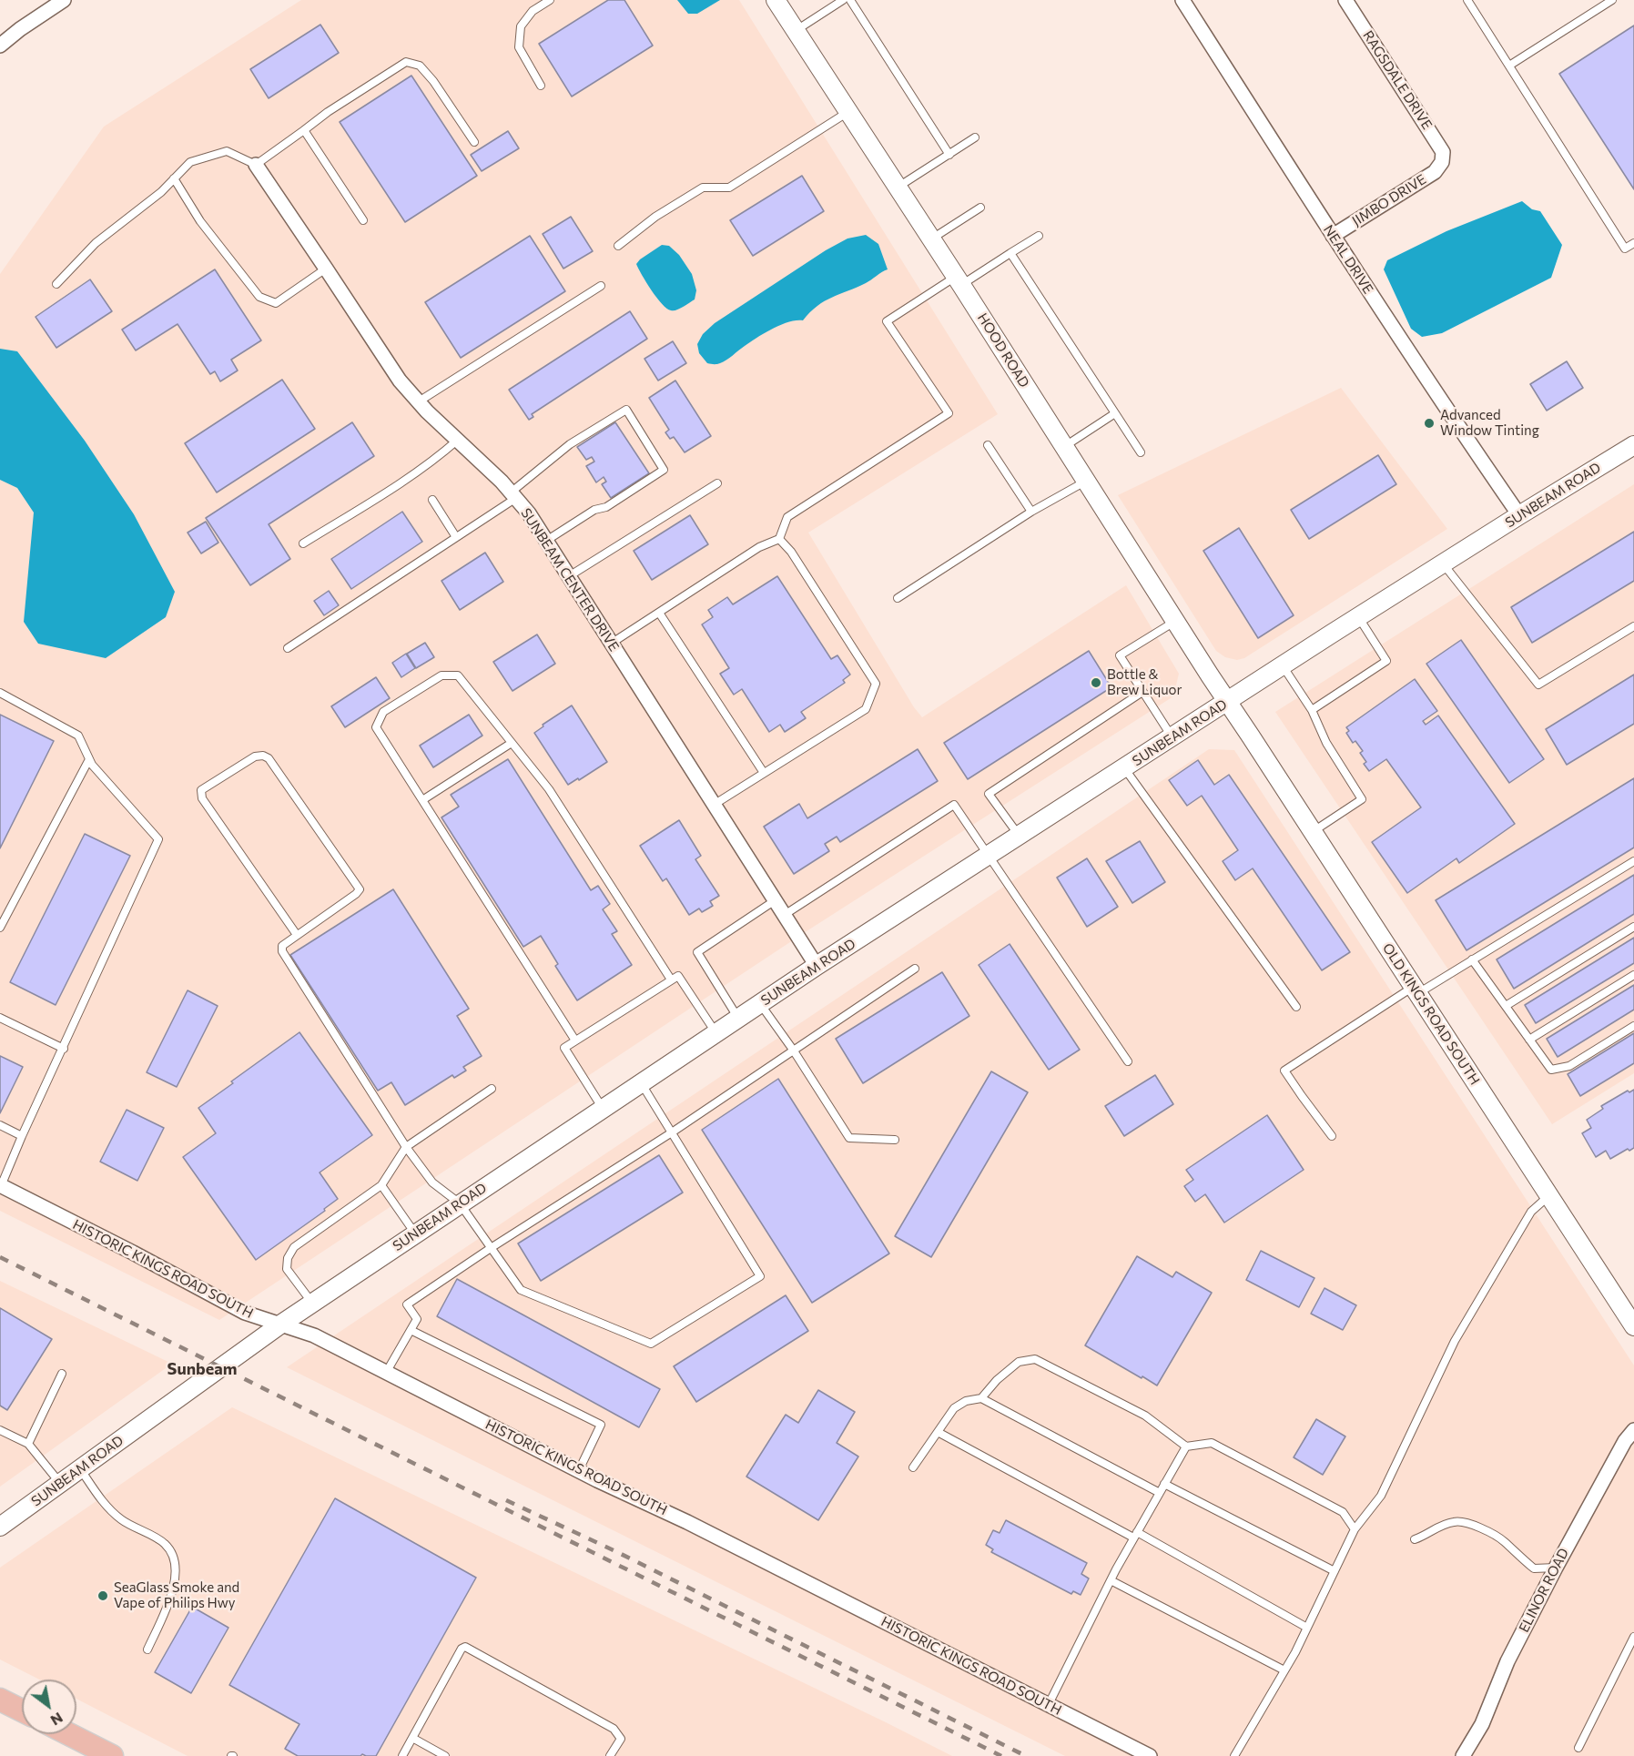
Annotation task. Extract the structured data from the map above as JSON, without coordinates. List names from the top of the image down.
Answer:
{
  "streets": {
    "street": [
      "RAGSDALE DRIVE",
      "JIMBO DRIVE",
      "NEAL DRIVE",
      "HOOD ROAD",
      "SUNBEAM ROAD",
      "SUNBEAM CENTER DRIVE",
      "OLD KINGS ROAD SOUTH",
      "HISTORIC KINGS ROAD SOUTH",
      "ELINOR ROAD"
    ]
  },
  "crossings": [
    ["RAGSDALE DRIVE", "JIMBO DRIVE"],
    ["JIMBO DRIVE", "NEAL DRIVE"],
    ["NEAL DRIVE", "SUNBEAM ROAD"],
    ["HOOD ROAD", "SUNBEAM ROAD"],
    ["HOOD ROAD", "OLD KINGS ROAD SOUTH"],
    ["SUNBEAM ROAD", "SUNBEAM CENTER DRIVE"],
    ["SUNBEAM ROAD", "OLD KINGS ROAD SOUTH"],
    ["SUNBEAM ROAD", "HISTORIC KINGS ROAD SOUTH"]
  ],
  "districts": ["Sunbeam"],
  "places": ["Advanced Window Tinting", "Bottle & Brew Liquor", "SeaGlass Smoke and Vape of Philips Hwy"],
  "north": "bottom right"
}
